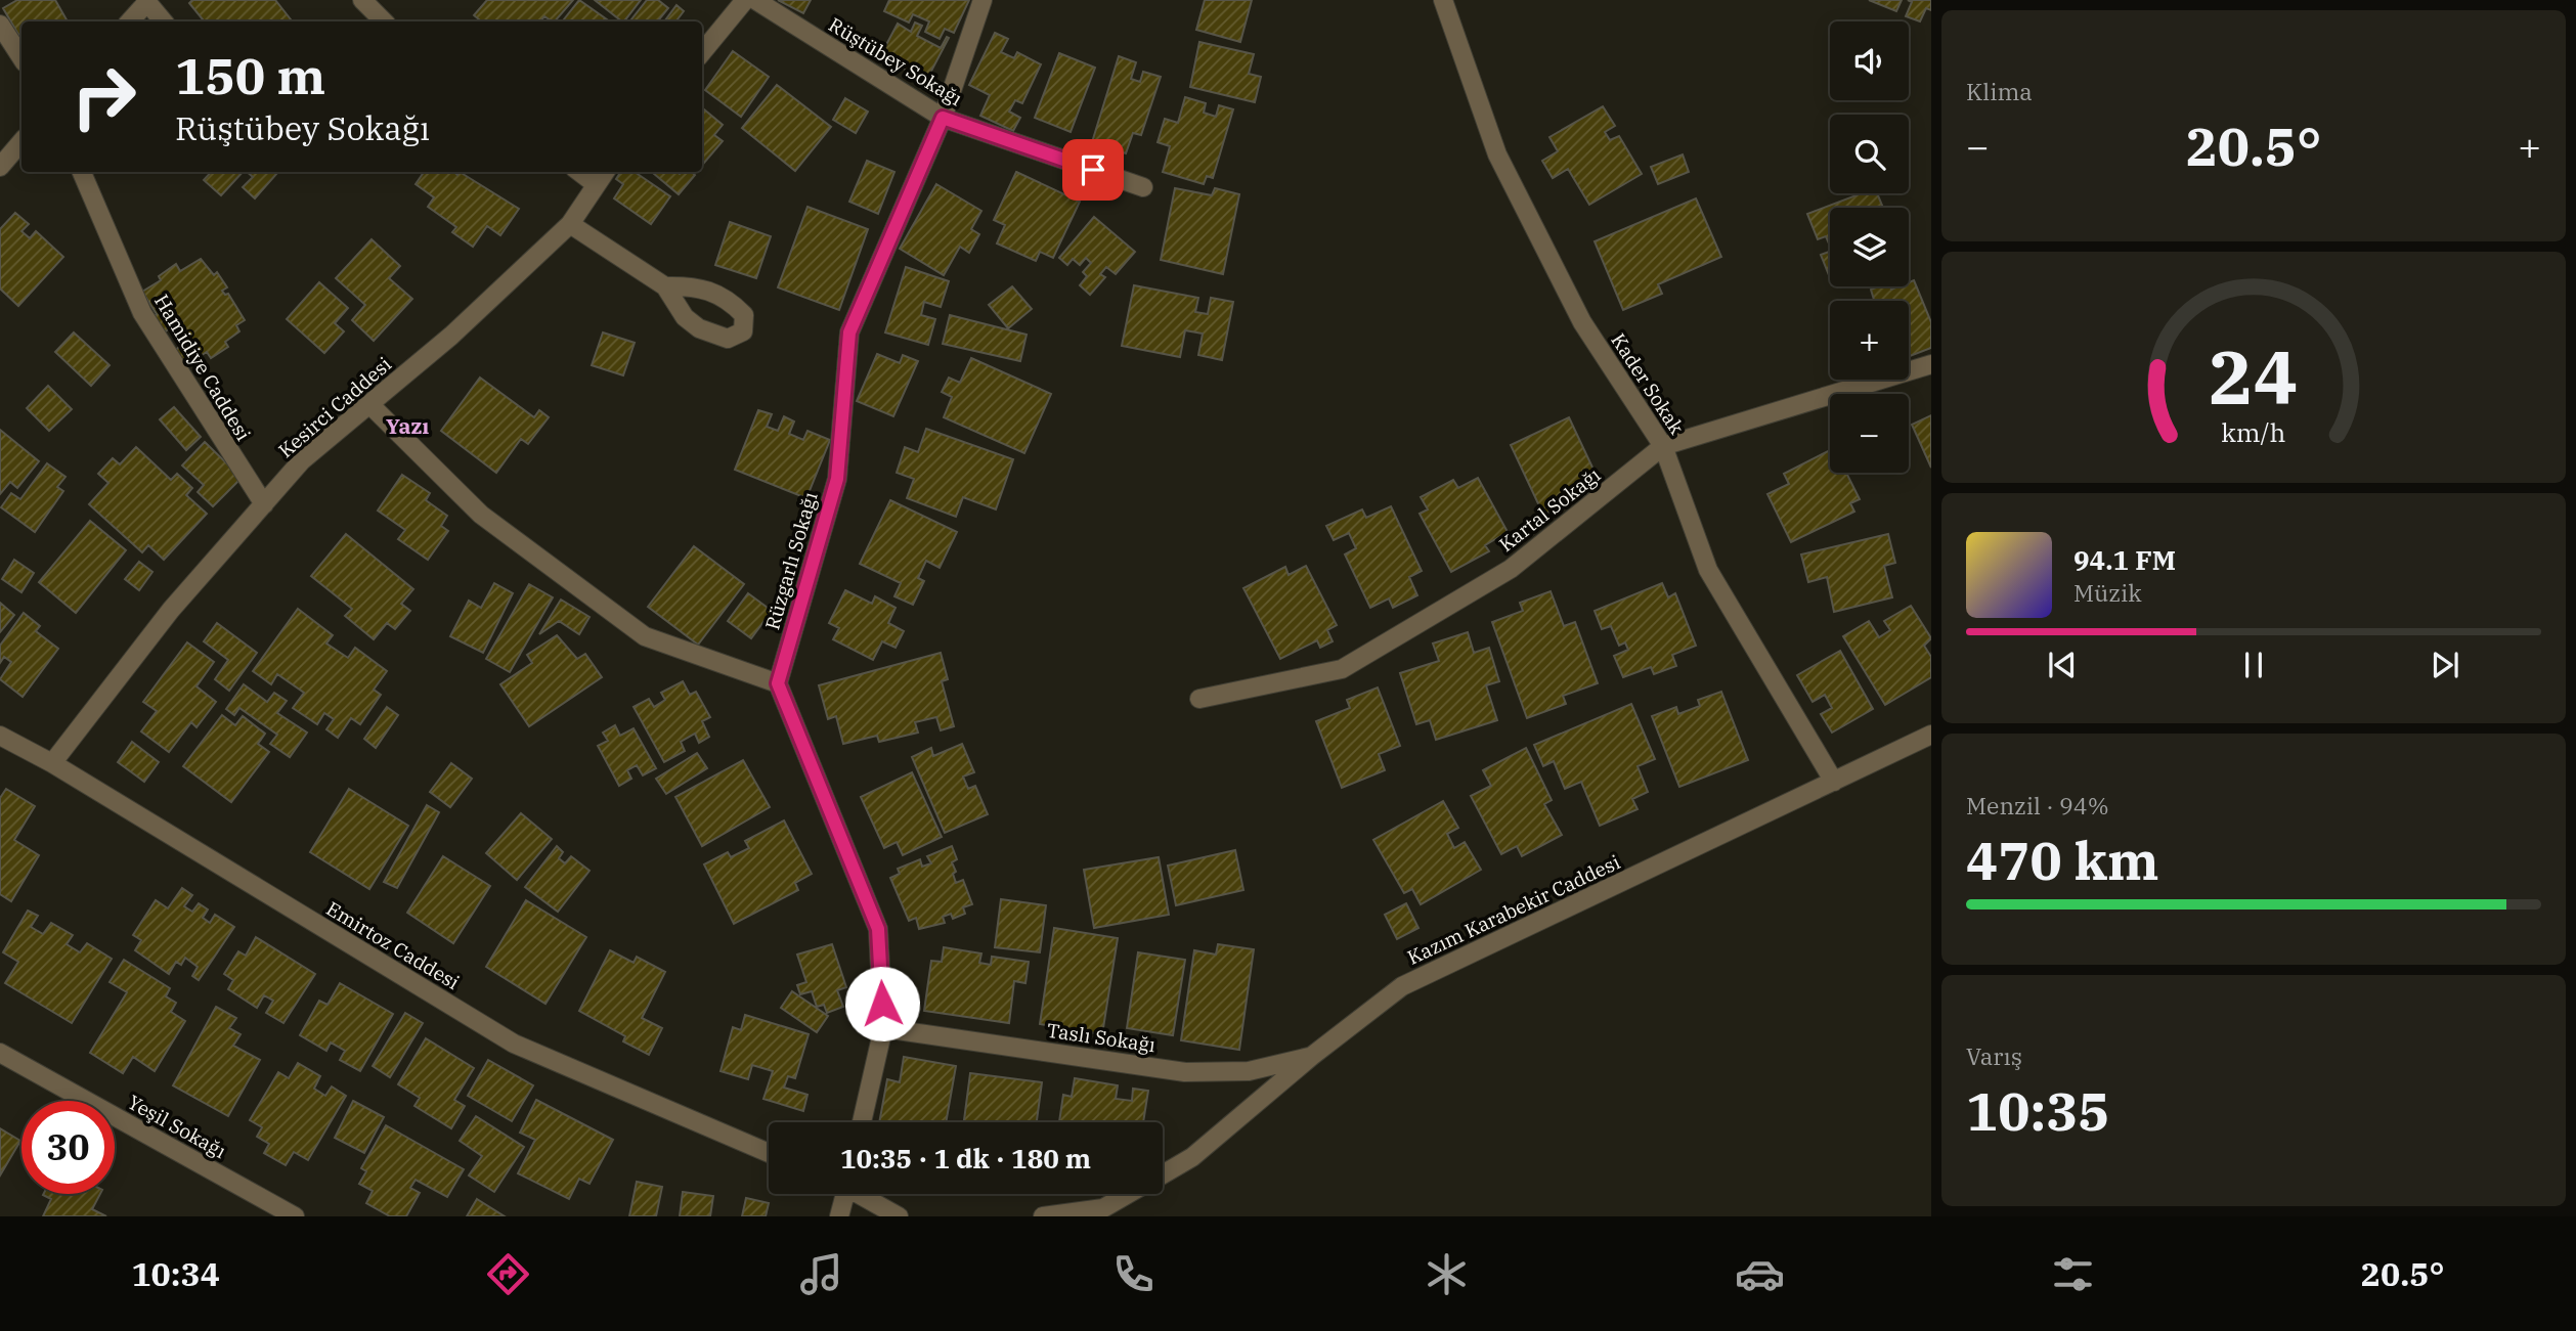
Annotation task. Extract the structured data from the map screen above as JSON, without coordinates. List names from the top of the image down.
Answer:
{
  "streets": {
    "street": [
      "Rüştübey Sokağı",
      "Hamidiye Caddesi",
      "Kader Sokak",
      "Kesirci Caddesi",
      "Kartal Sokağı",
      "Rüzgarlı Sokağı",
      "Kazım Karabekir Caddesi",
      "Emirtoz Caddesi",
      "Taslı Sokağı",
      "Yeşil Sokağı"
    ]
  },
  "crossings": [
    ["Rüştübey Sokağı", "Rüzgarlı Sokağı"],
    ["Hamidiye Caddesi", "Kesirci Caddesi"],
    ["Kader Sokak", "Kartal Sokağı"],
    ["Kader Sokak", "Kazım Karabekir Caddesi"],
    ["Kesirci Caddesi", "Emirtoz Caddesi"],
    ["Kazım Karabekir Caddesi", "Taslı Sokağı"]
  ],
  "districts": ["Yazı"],
  "page": {
    "tile": [
      "Klima",
      ["Menzil · 94%", "470 km"],
      ["Varış", "10:35"]
    ],
    "map_buttons": ["+", "−"],
    "turn": ["150 m", "Rüştübey Sokağı"],
    "heat": ["−", "20.5°", "+"],
    "song": ["94.1 FM", "Müzik"],
    "limit": "30",
    "trip": "10:35 · 1 dk · 180 m",
    "tabs": ["10:34", "20.5°"],
    "gauge": ["24", "km/h"]
  }
}
